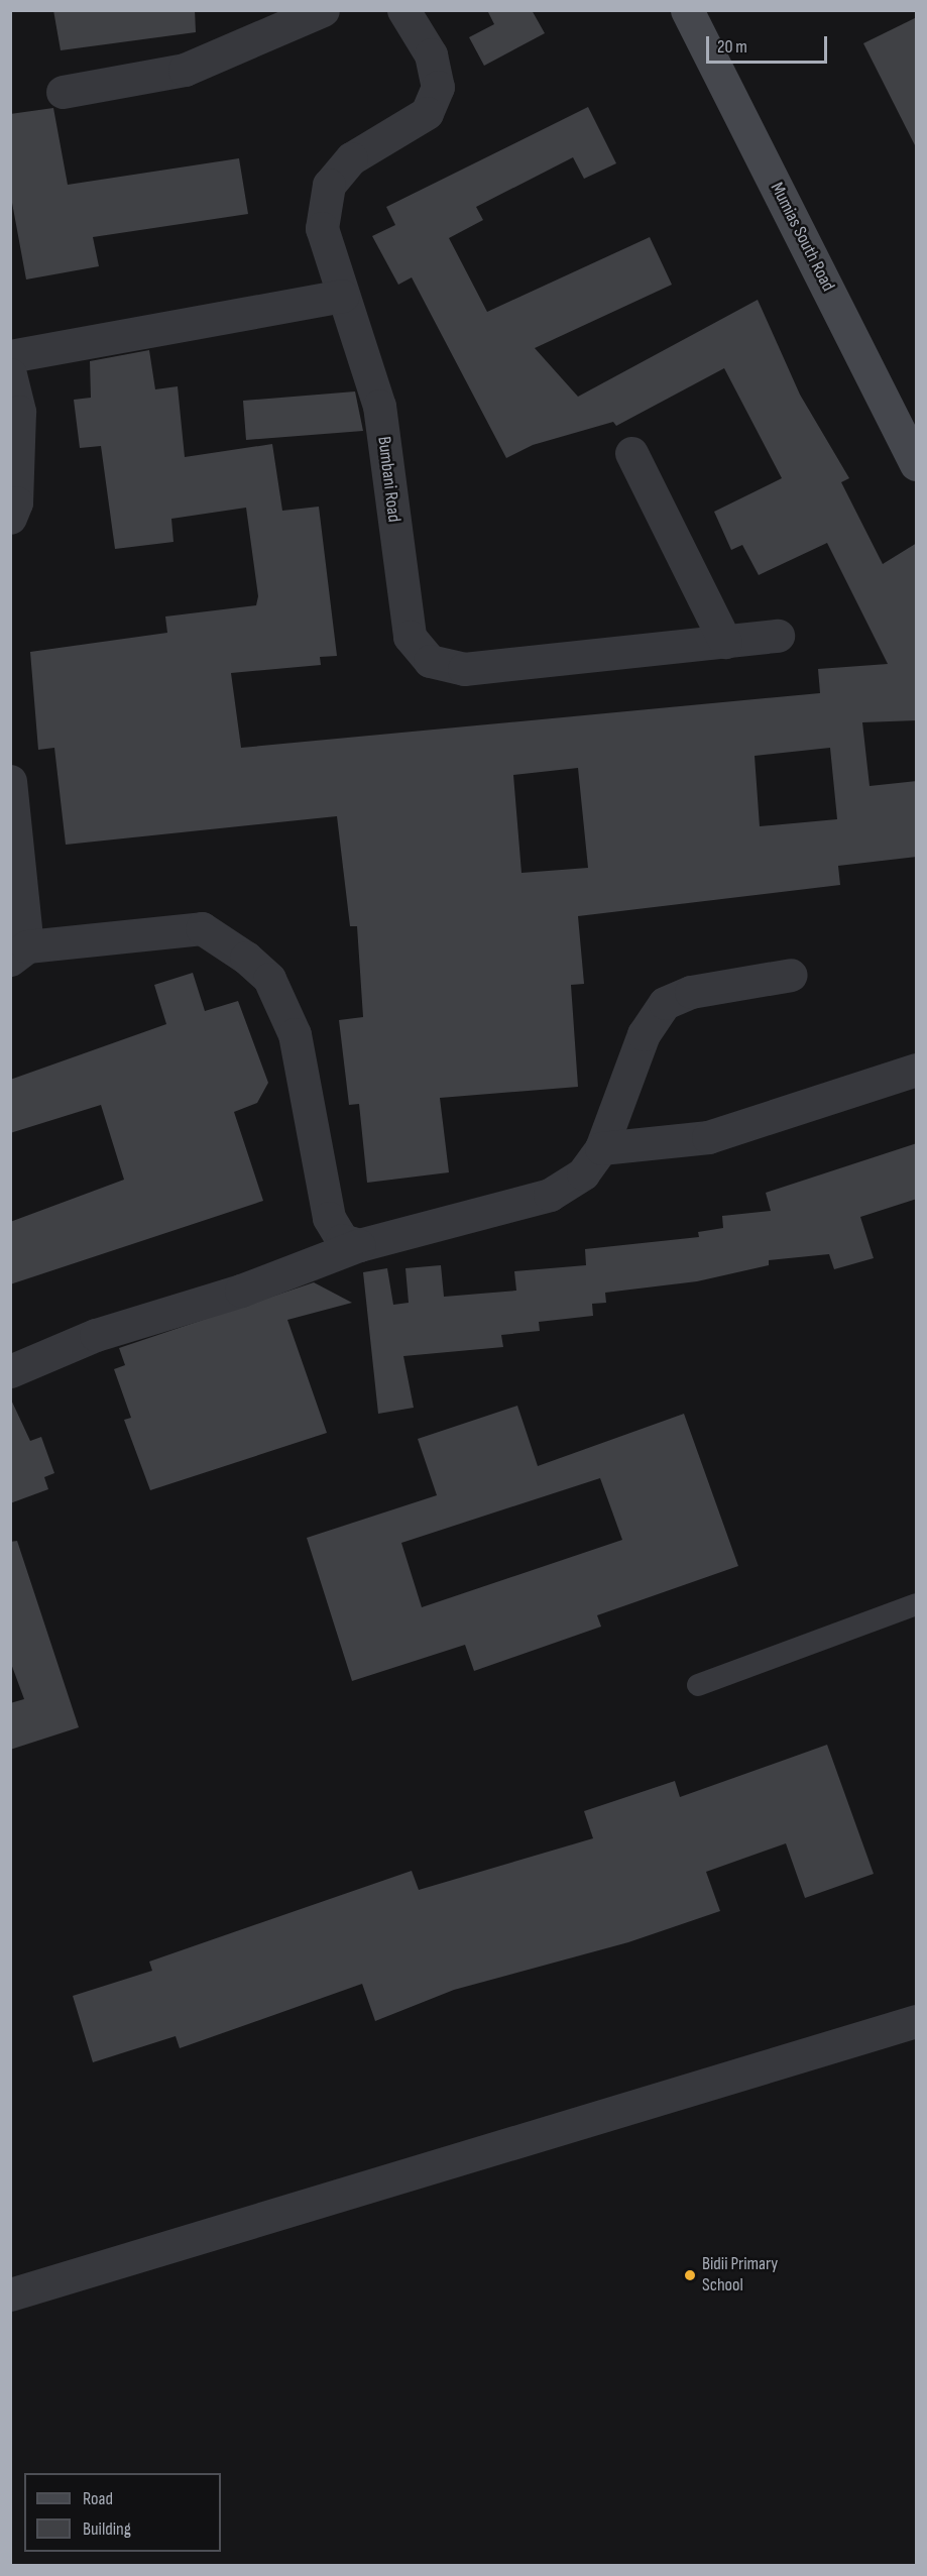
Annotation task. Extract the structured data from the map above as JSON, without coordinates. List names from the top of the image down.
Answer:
{
  "streets": {
    "main road": ["Mumias South Road"],
    "street": ["Bumbani Road"]
  },
  "places": ["Bidii Primary School"],
  "legend": ["Road", "Building"],
  "scale_bar": "20 m"
}
